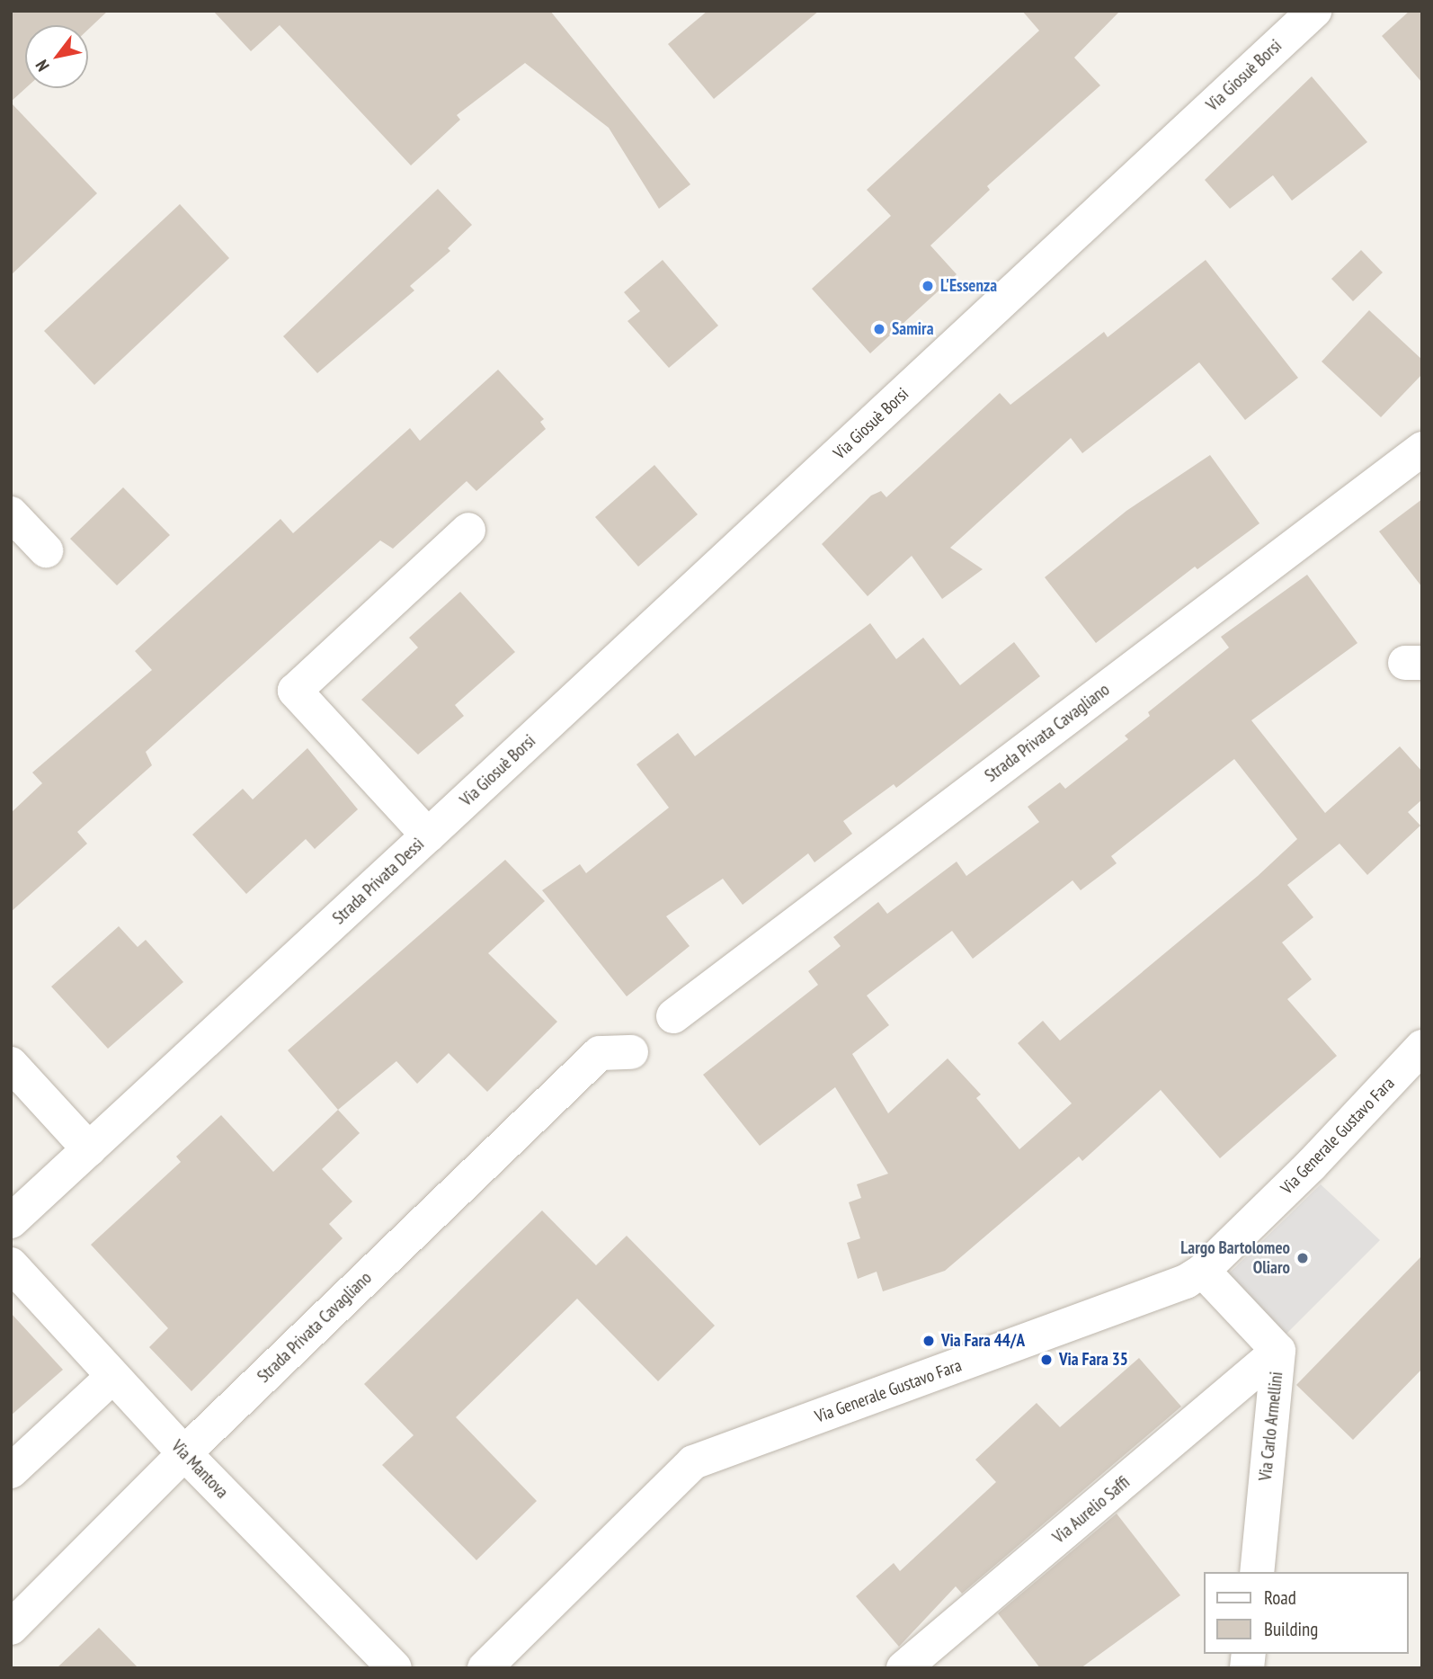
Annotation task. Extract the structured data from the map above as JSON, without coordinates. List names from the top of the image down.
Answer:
{
  "streets": {
    "street": [
      "Via Giosuè Borsi",
      "Strada Privata Cavagliano",
      "Strada Privata Dessì",
      "Via Generale Gustavo Fara",
      "Via Carlo Armellini",
      "Via Mantova",
      "Via Aurelio Saffi"
    ]
  },
  "crossings": [
    ["Via Giosuè Borsi", "Strada Privata Dessì"],
    ["Strada Privata Cavagliano", "Via Mantova"],
    ["Via Generale Gustavo Fara", "Via Carlo Armellini"],
    ["Via Carlo Armellini", "Via Aurelio Saffi"]
  ],
  "places": [
    "L'Essenza",
    "Samira",
    "Largo Bartolomeo Oliaro",
    "Via Fara 44/A",
    "Via Fara 35"
  ],
  "legend": ["Road", "Building"],
  "north": "bottom left"
}
